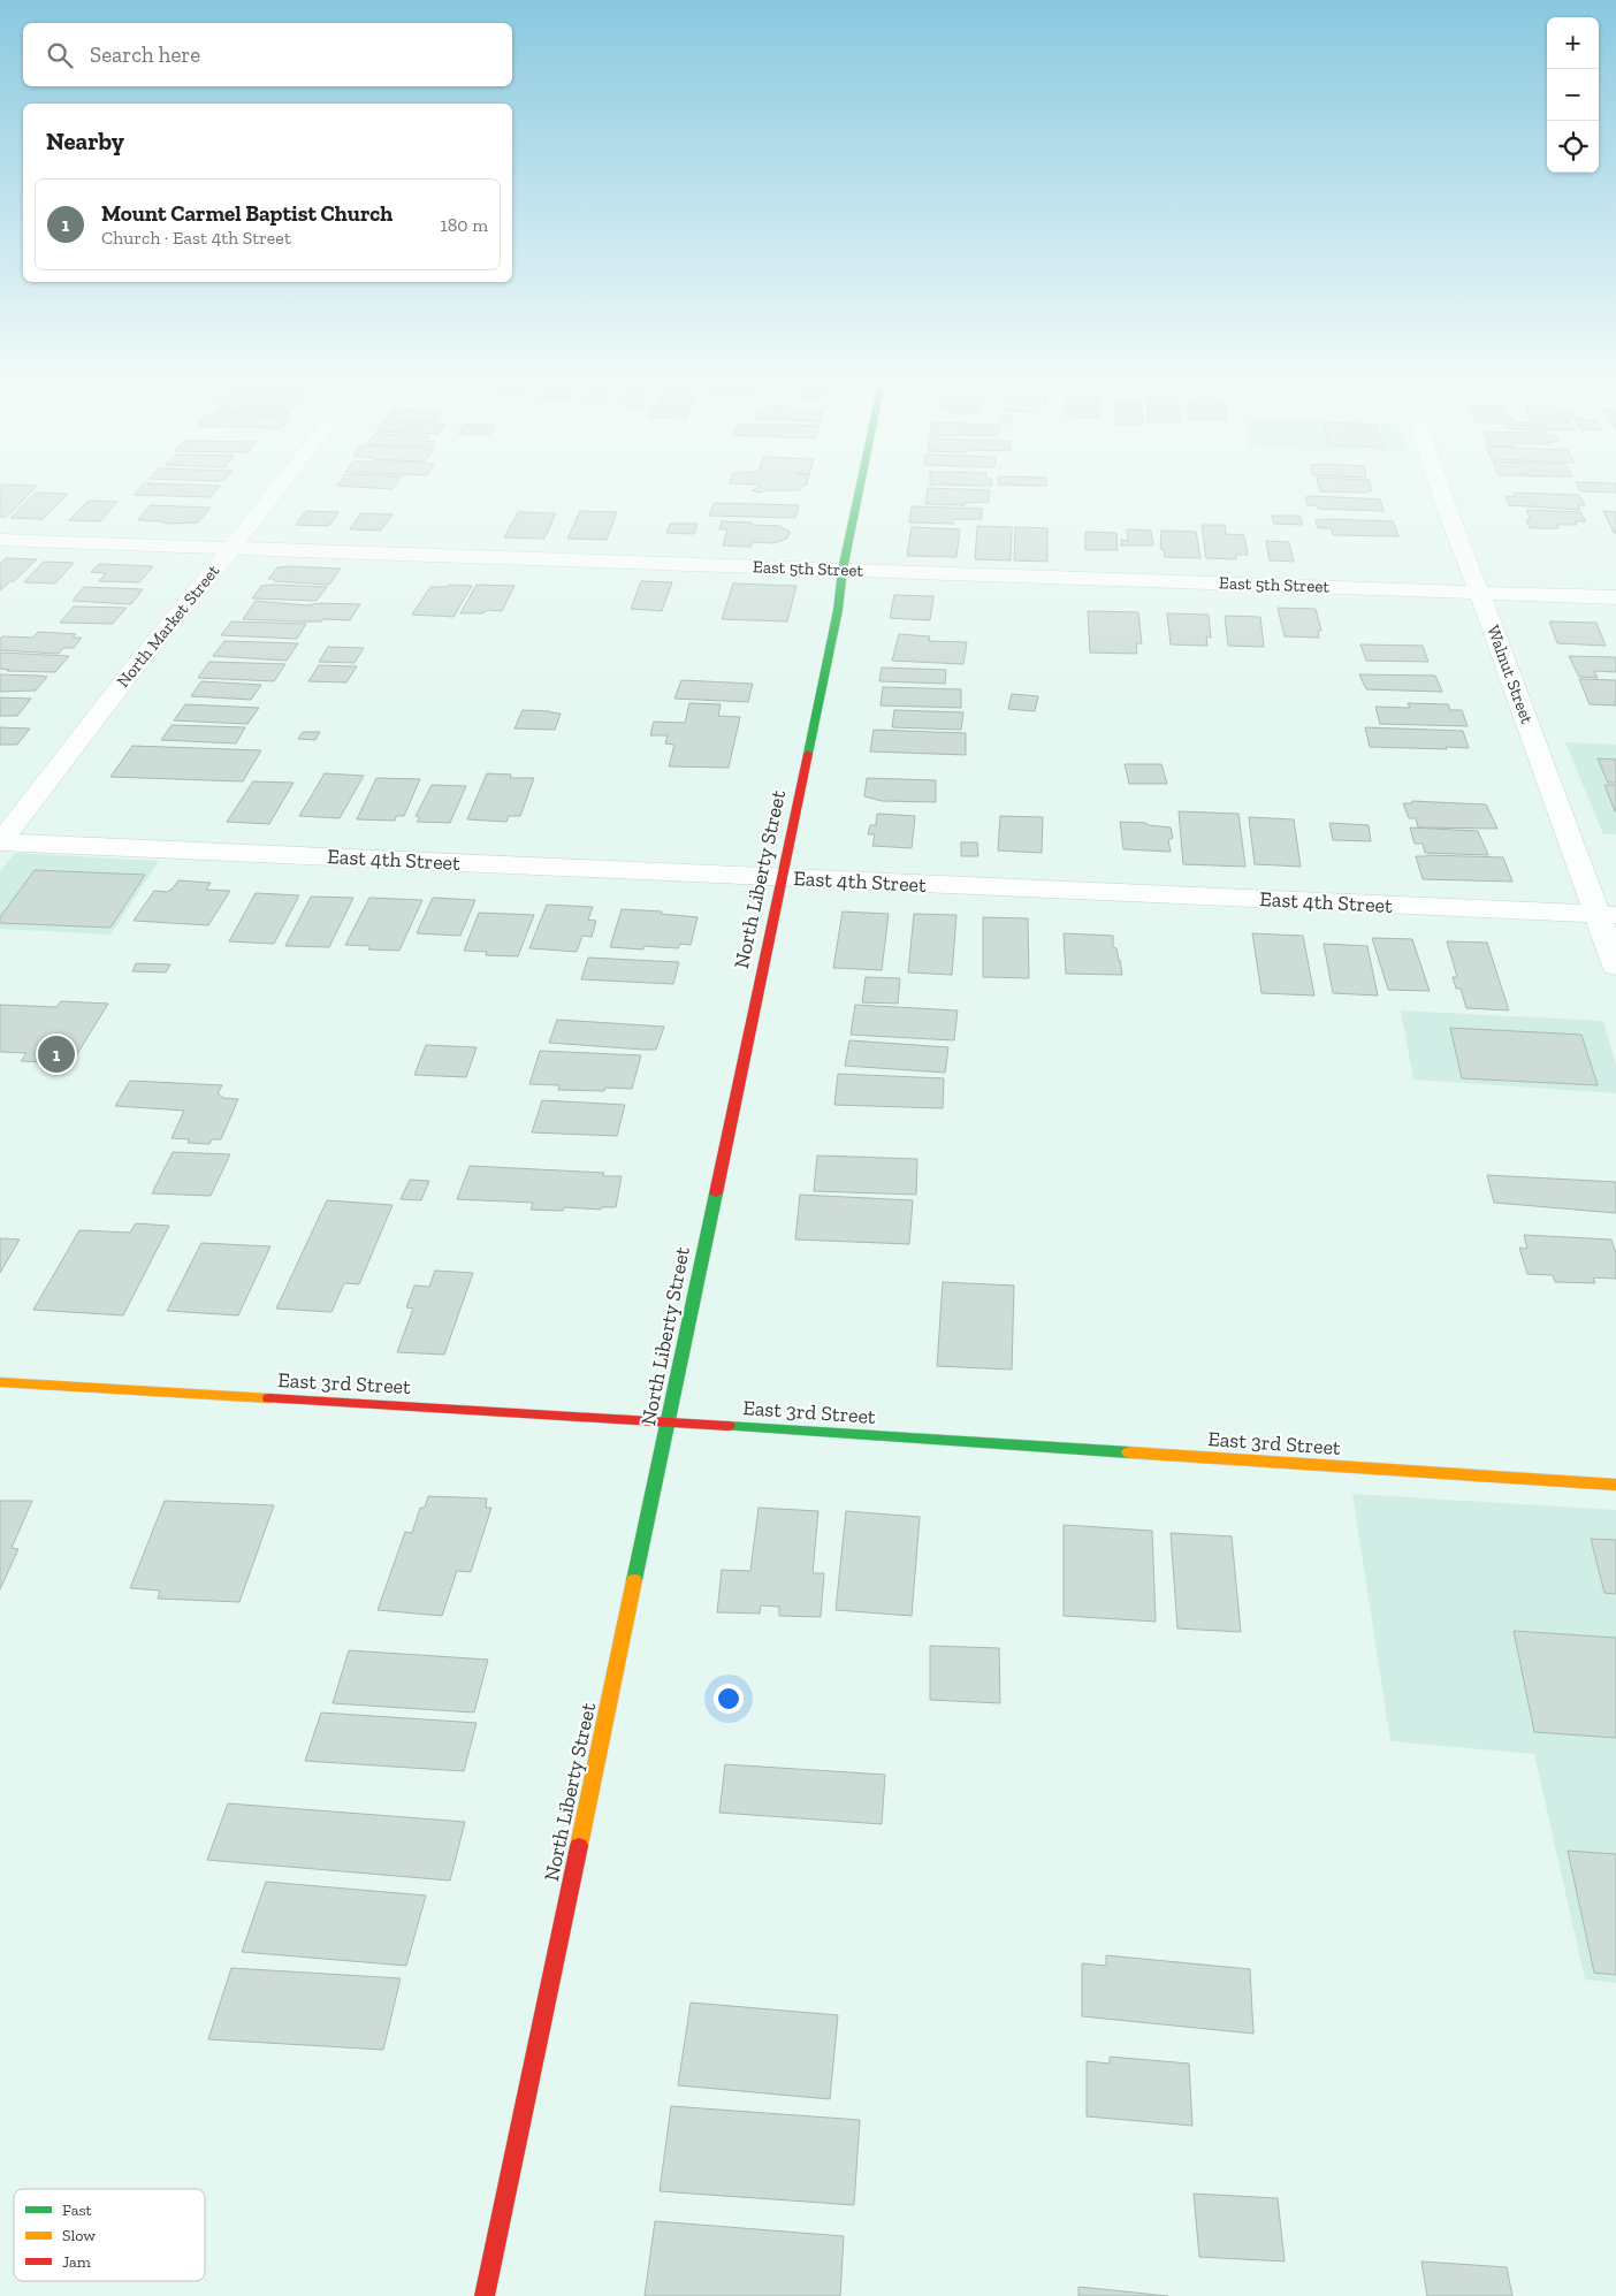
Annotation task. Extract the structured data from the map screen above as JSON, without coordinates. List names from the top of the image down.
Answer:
{
  "streets": {
    "street": [
      "East 5th Street",
      "North Market Street",
      "Walnut Street",
      "East 4th Street",
      "North Liberty Street",
      "East 3rd Street"
    ]
  },
  "crossings": [
    ["East 5th Street", "North Market Street"],
    ["East 5th Street", "Walnut Street"],
    ["East 5th Street", "North Liberty Street"],
    ["North Market Street", "East 4th Street"],
    ["Walnut Street", "East 4th Street"],
    ["East 4th Street", "North Liberty Street"],
    ["North Liberty Street", "East 3rd Street"]
  ],
  "legend": ["Fast", "Slow", "Jam"],
  "page": {
    "map_buttons": ["+", "−"],
    "search": "Search here",
    "heading": "Nearby",
    "list": [
      {
        "mark": "1",
        "name": "Mount Carmel Baptist Church",
        "note": "Church · East 4th Street",
        "value": "180 m"
      }
    ],
    "pins": "1"
  }
}
